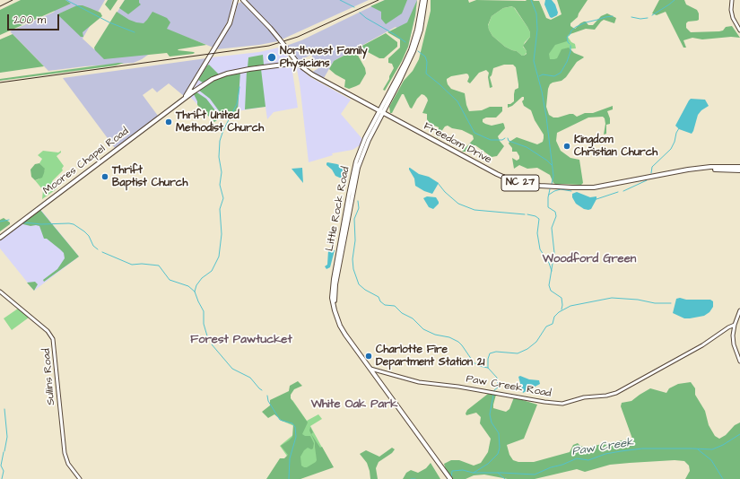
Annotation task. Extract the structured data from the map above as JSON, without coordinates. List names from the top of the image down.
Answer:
{
  "streets": {
    "main road": [
      "Freedom Drive",
      "Moores Chapel Road",
      "NC 27",
      "Little Rock Road"
    ],
    "street": ["Sullins Road", "Paw Creek Road"]
  },
  "crossings": [
    ["Freedom Drive", "Little Rock Road"],
    ["Little Rock Road", "Paw Creek Road"]
  ],
  "districts": ["Woodford Green", "Forest Pawtucket", "White Oak Park"],
  "water": ["Paw Creek"],
  "places": [
    "Northwest Family Physicians",
    "Thrift United Methodist Church",
    "Kingdom Christian Church",
    "Thrift Baptist Church",
    "Charlotte Fire Department Station 21"
  ],
  "scale_bar": "200 m"
}
